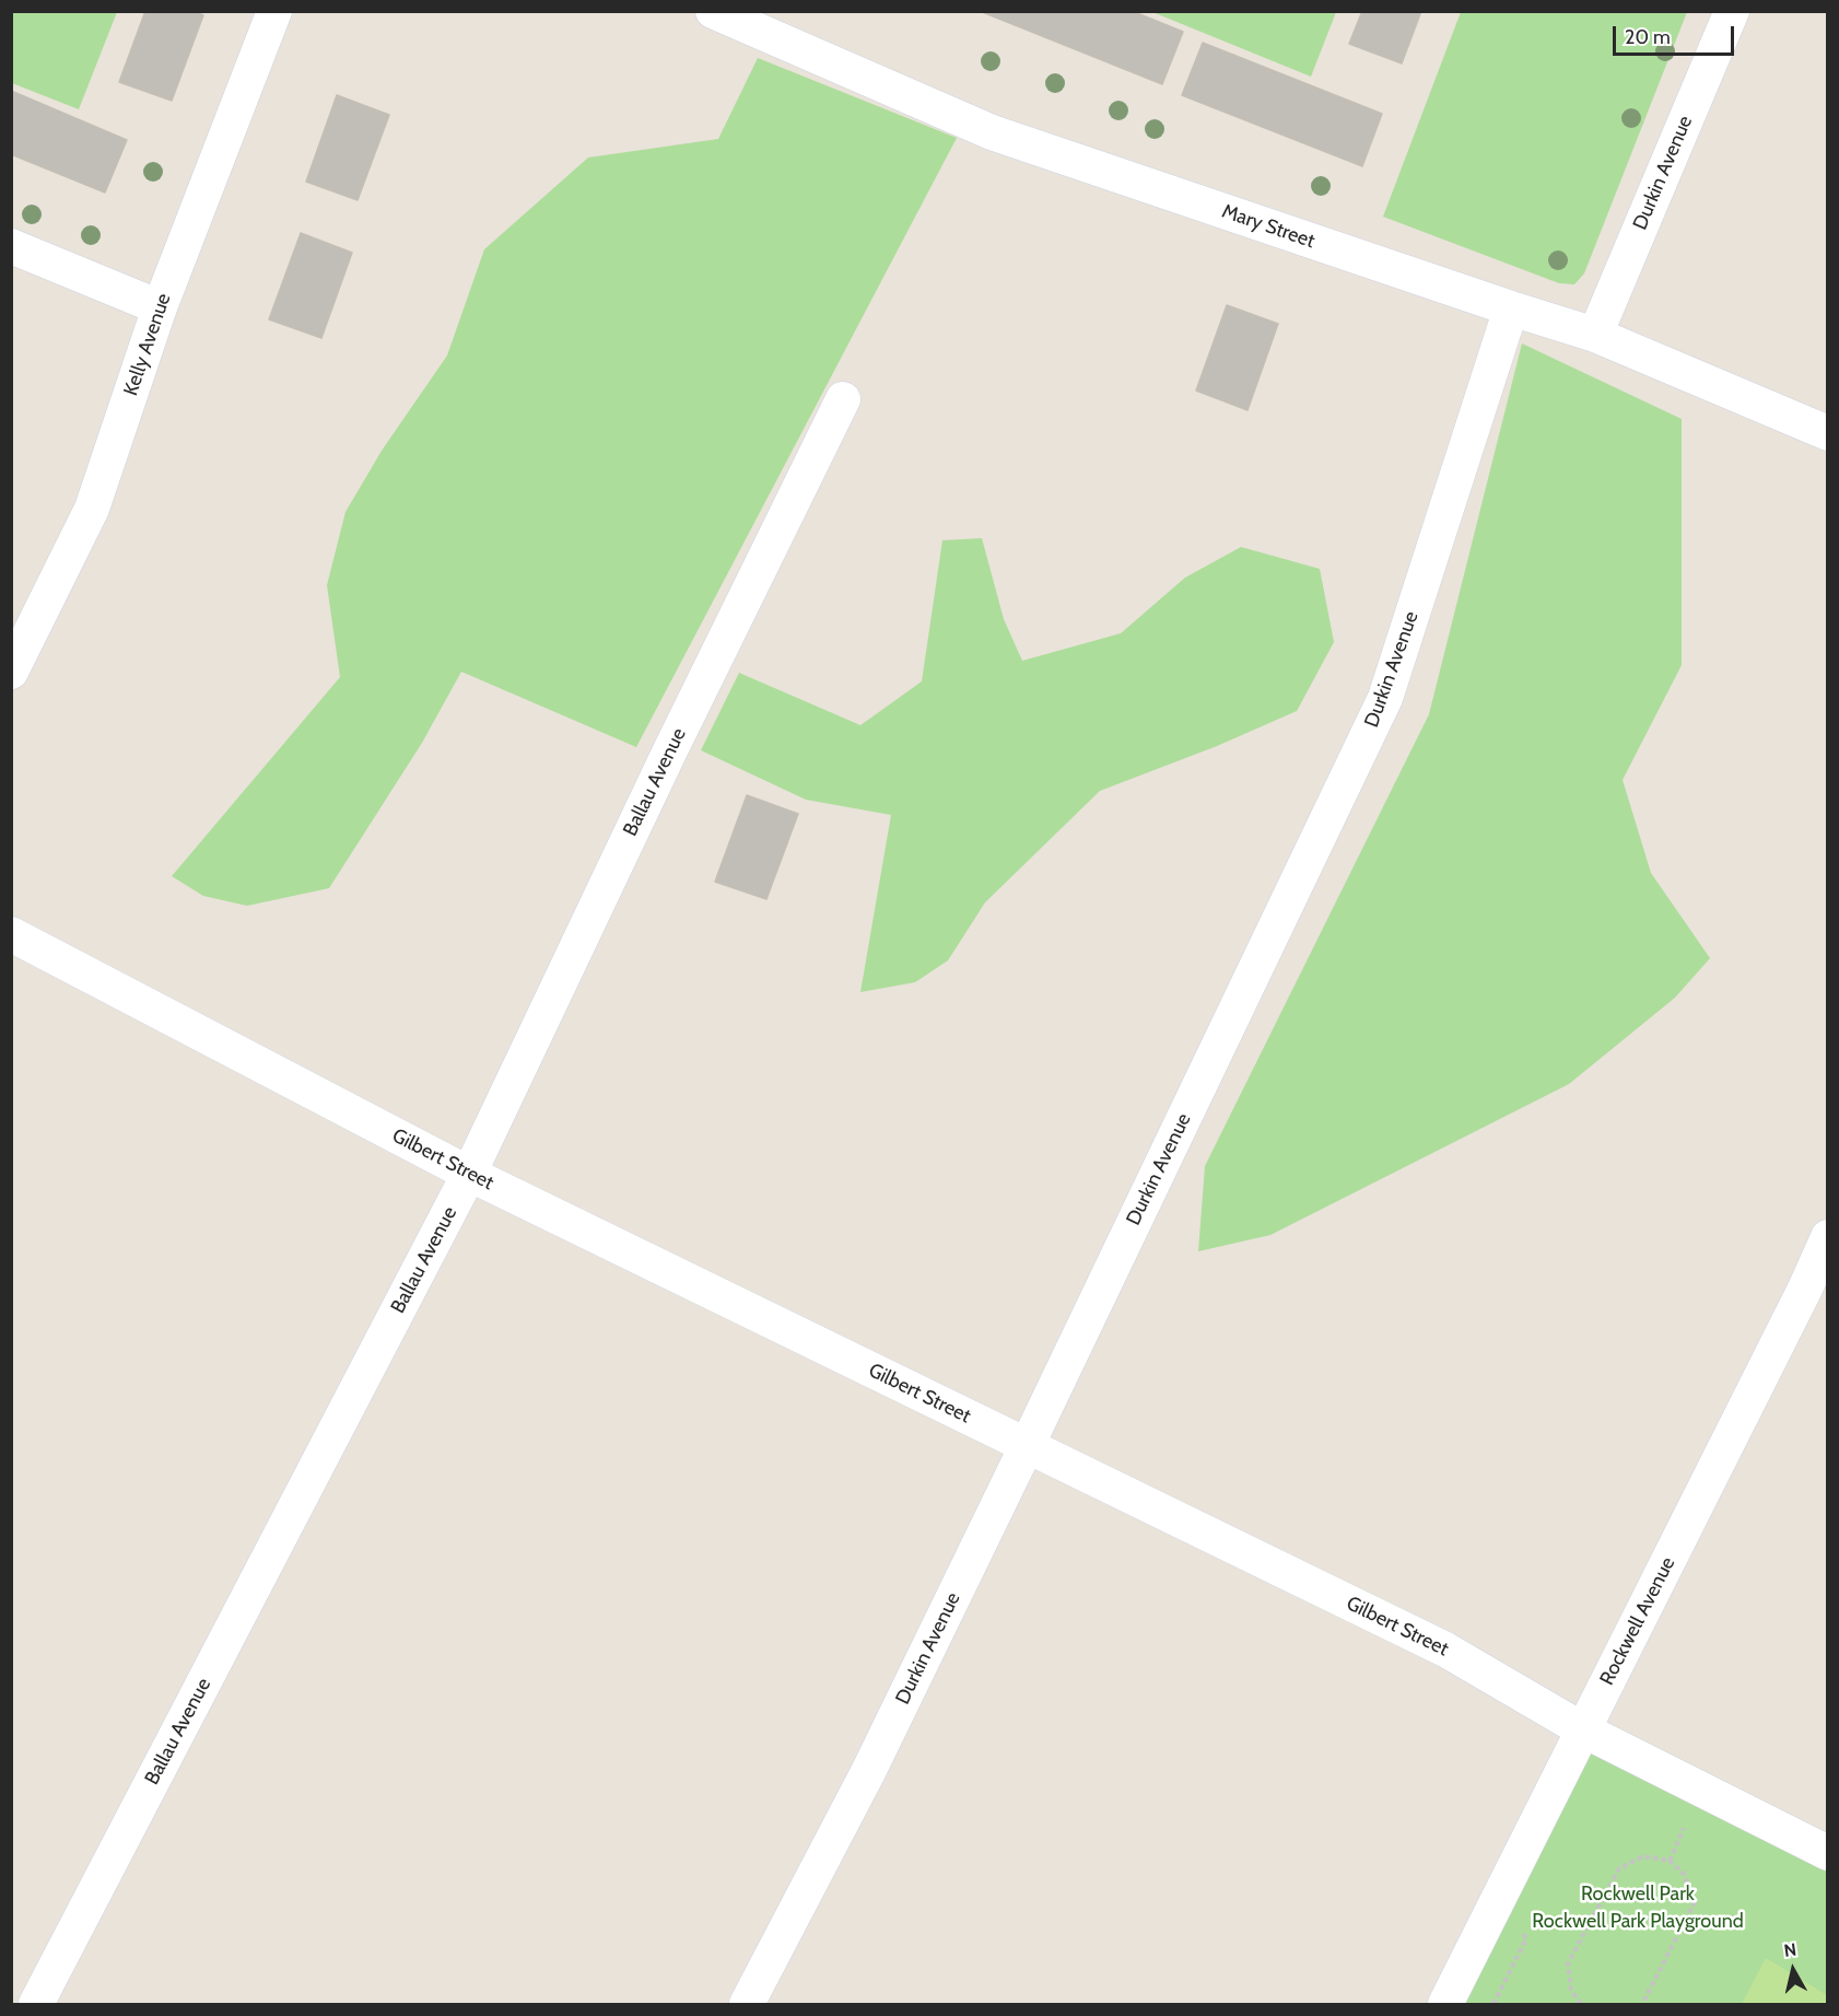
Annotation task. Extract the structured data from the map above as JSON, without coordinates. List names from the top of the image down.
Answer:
{
  "streets": {
    "street": [
      "Durkin Avenue",
      "Mary Street",
      "Kelly Avenue",
      "Ballau Avenue",
      "Gilbert Street",
      "Rockwell Avenue"
    ]
  },
  "crossings": [
    ["Durkin Avenue", "Mary Street"],
    ["Durkin Avenue", "Gilbert Street"],
    ["Ballau Avenue", "Gilbert Street"],
    ["Gilbert Street", "Rockwell Avenue"]
  ],
  "parks": ["Rockwell Park", "Rockwell Park Playground"],
  "scale_bar": "20 m",
  "north": "top"
}
